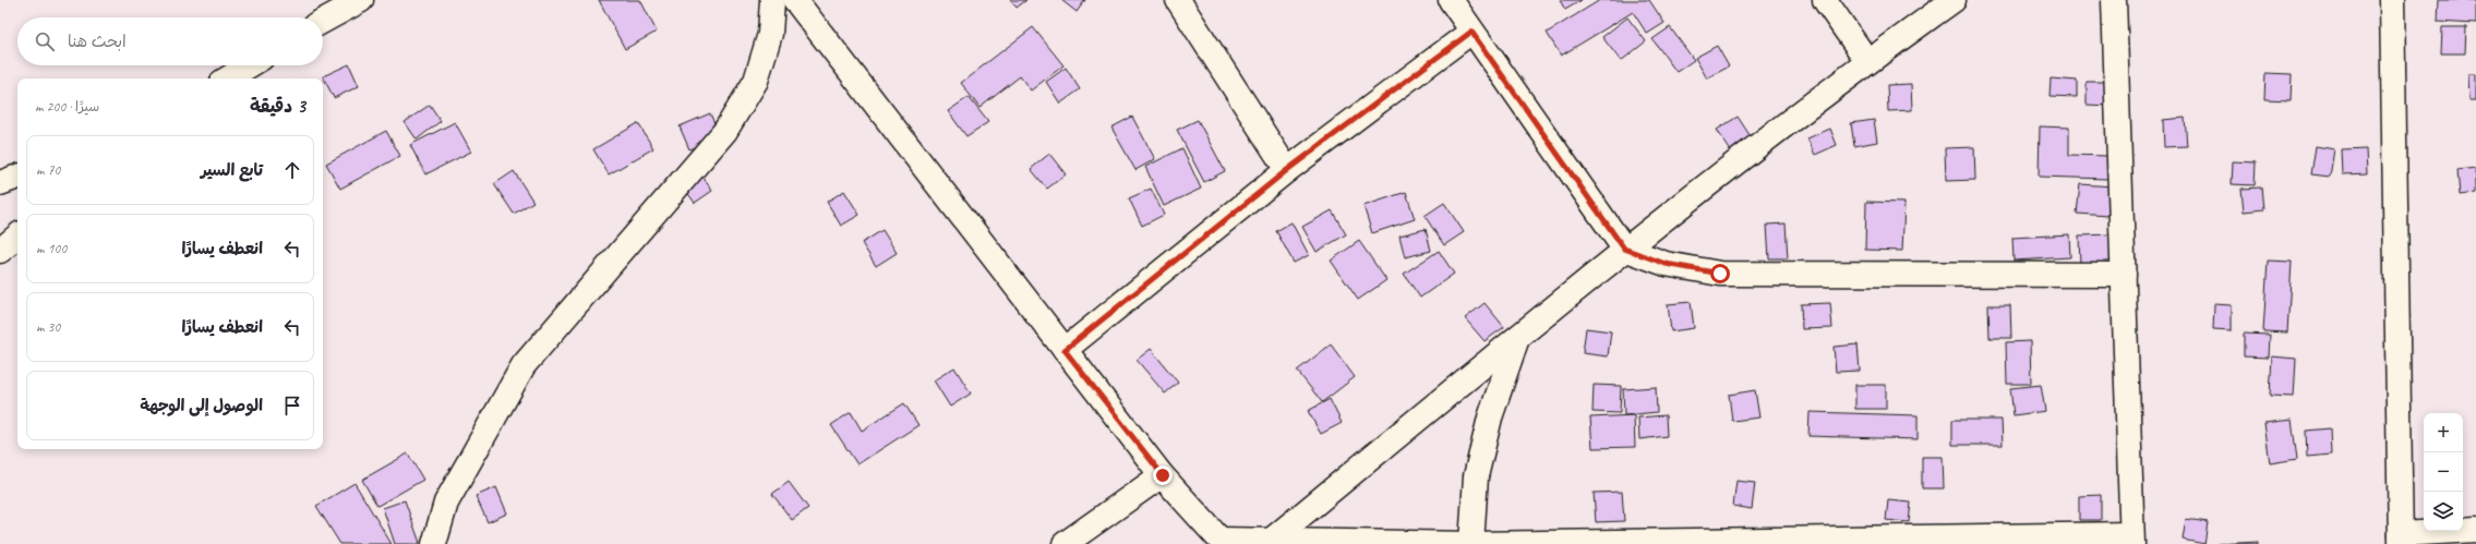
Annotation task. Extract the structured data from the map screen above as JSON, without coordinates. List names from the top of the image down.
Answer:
{
  "page": {
    "search": "ابحث هنا",
    "heading": ["3 دقيقة", "سيرًا · 200 m"],
    "list": [
      ["تابع السير", "70 m"],
      ["انعطف يسارًا", "100 m"],
      ["انعطف يسارًا", "30 m"],
      "الوصول إلى الوجهة"
    ],
    "map_buttons": ["+", "−"]
  }
}
